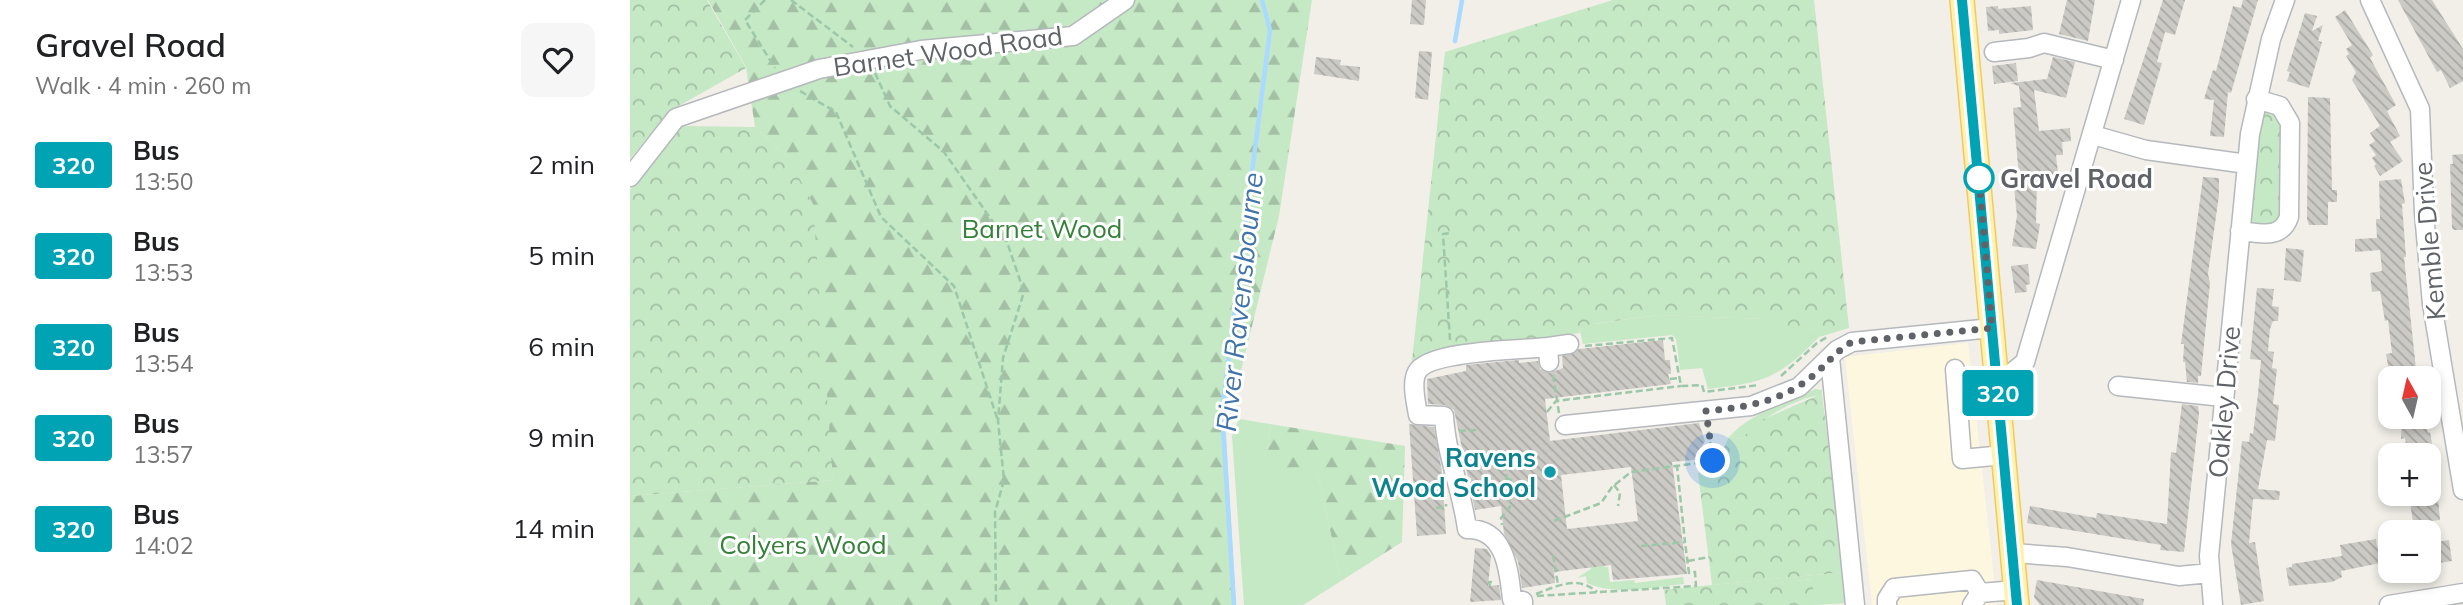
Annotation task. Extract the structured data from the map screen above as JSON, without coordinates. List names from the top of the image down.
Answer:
{
  "streets": {
    "street": ["Barnet Wood Road", "Kemble Drive", "Oakley Drive"]
  },
  "water": ["River Ravensbourne"],
  "parks": ["Barnet Wood", "Colyers Wood"],
  "places": ["Gravel Road", "Ravens Wood School"],
  "lines": ["bus line 320"],
  "north": "top",
  "page": {
    "heading": ["Gravel Road", "Walk · 4 min · 260 m"],
    "on_map": "320",
    "list": [
      {
        "mark": "320",
        "name": "Bus",
        "note": "13:50",
        "value": "2 min"
      },
      {
        "mark": "320",
        "name": "Bus",
        "note": "13:53",
        "value": "5 min"
      },
      {
        "mark": "320",
        "name": "Bus",
        "note": "13:54",
        "value": "6 min"
      },
      {
        "mark": "320",
        "name": "Bus",
        "note": "13:57",
        "value": "9 min"
      },
      {
        "mark": "320",
        "name": "Bus",
        "note": "14:02",
        "value": "14 min"
      }
    ],
    "map_buttons": ["+", "−"]
  }
}
